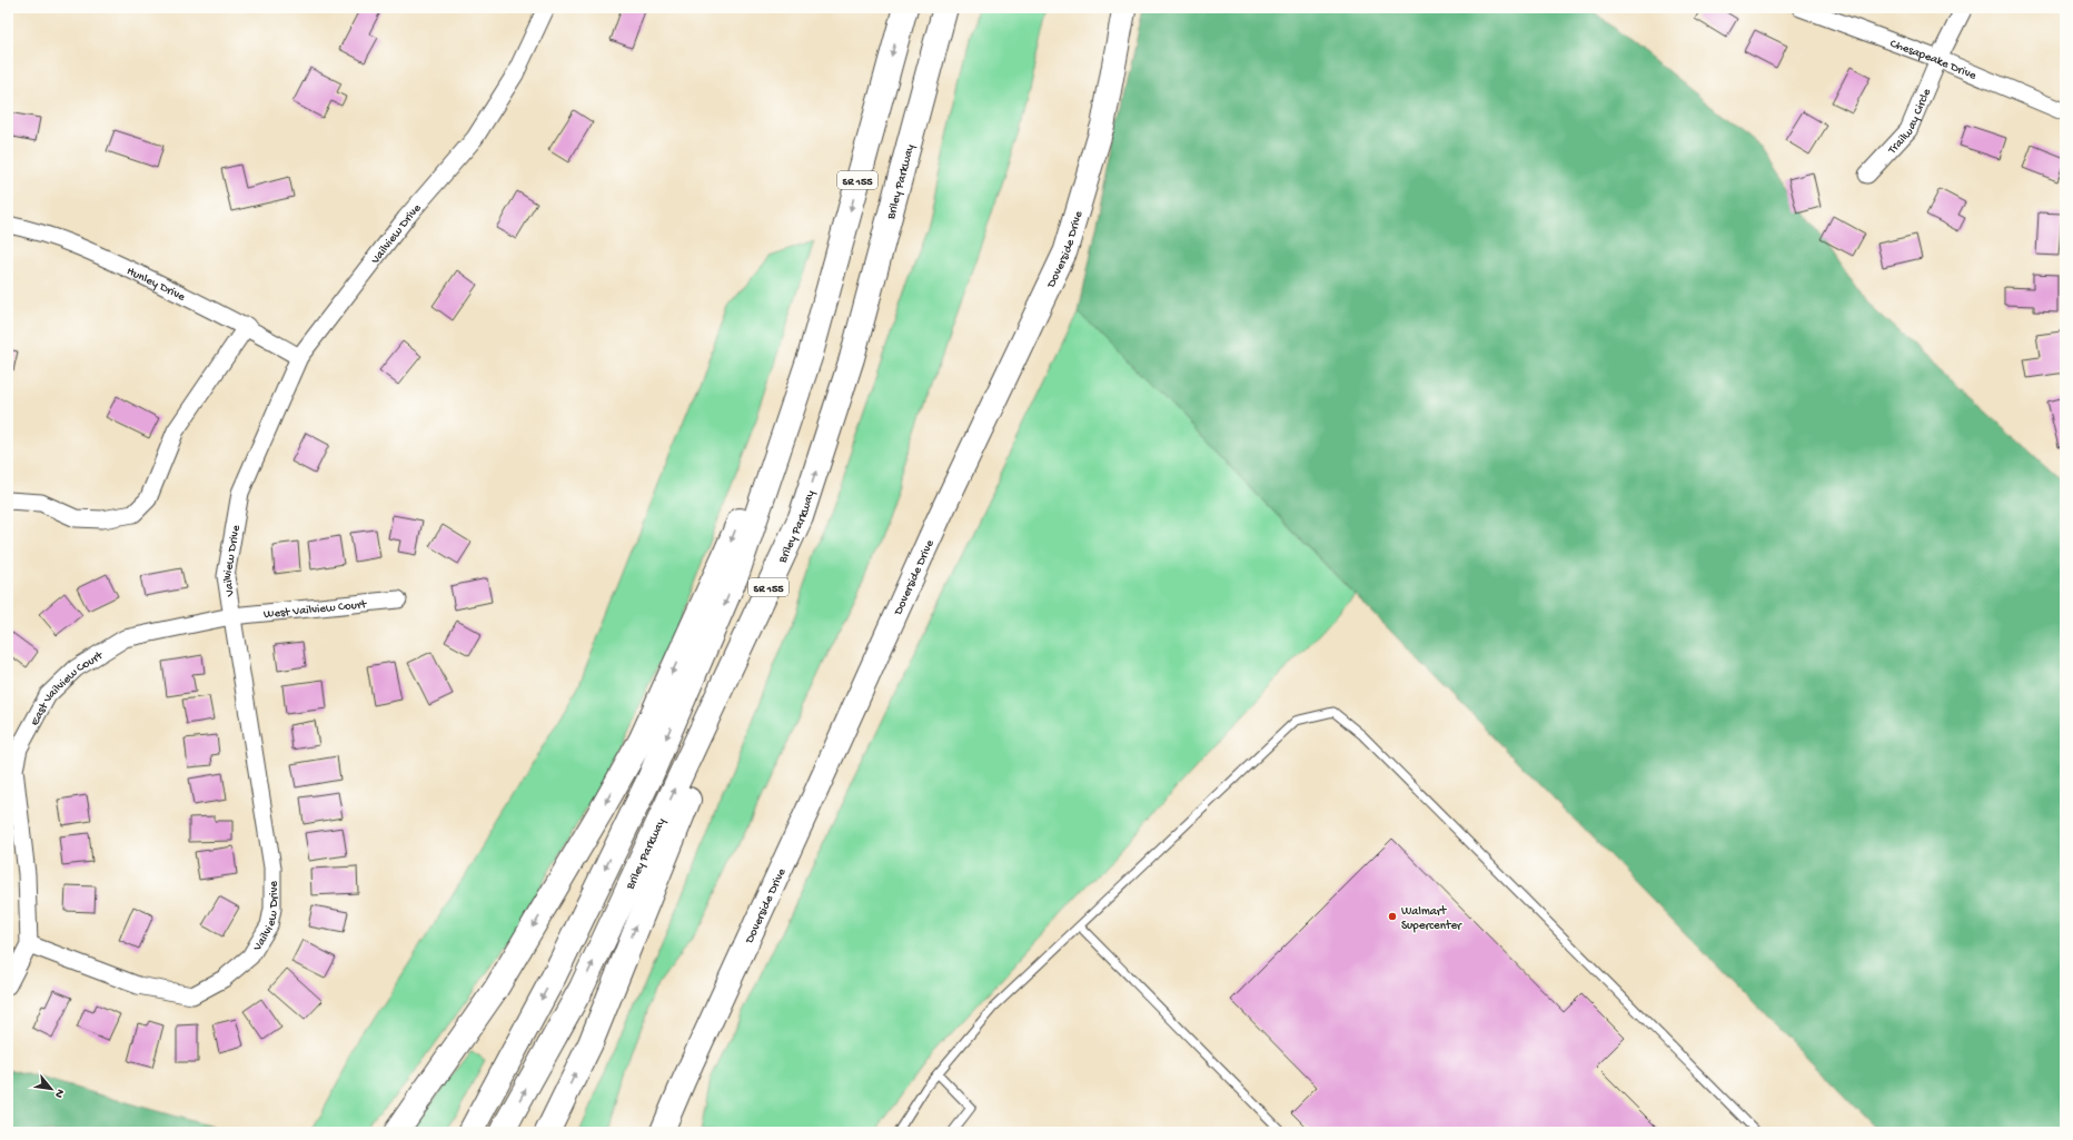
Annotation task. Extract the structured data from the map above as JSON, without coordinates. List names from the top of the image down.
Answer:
{
  "streets": {
    "highway": ["SR 155", "Briley Parkway"],
    "street": [
      "Chesapeake Drive",
      "Trailway Circle",
      "Vailview Drive",
      "Doverside Drive",
      "Hunley Drive",
      "West Vailview Court",
      "East Vailview Court"
    ]
  },
  "crossings": [
    ["Chesapeake Drive", "Trailway Circle"],
    ["Vailview Drive", "Hunley Drive"],
    ["Vailview Drive", "West Vailview Court"],
    ["Vailview Drive", "East Vailview Court"],
    ["West Vailview Court", "East Vailview Court"]
  ],
  "places": ["Walmart Supercenter"],
  "north": "bottom right"
}
